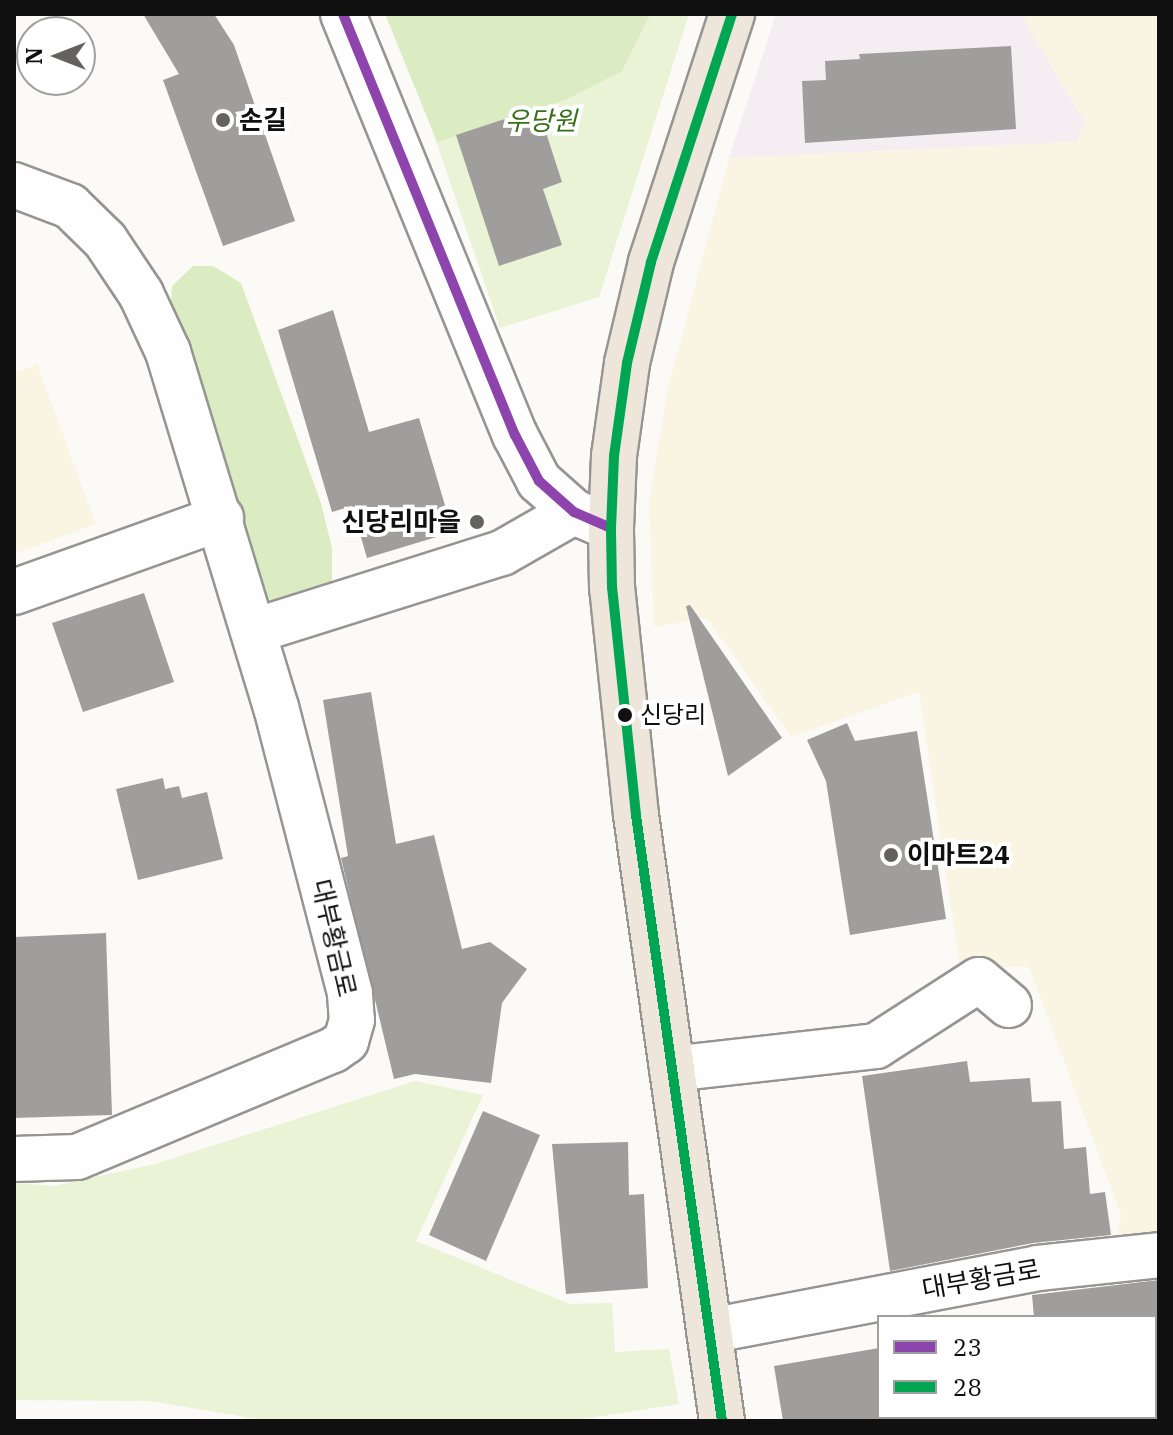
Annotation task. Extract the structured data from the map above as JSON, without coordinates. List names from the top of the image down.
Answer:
{
  "streets": {
    "street": ["대부황금로"]
  },
  "parks": ["우당원"],
  "places": [
    "손길",
    "신당리마을",
    "신당리",
    "이마트24"
  ],
  "lines": ["transit line 23", "transit line 28"],
  "legend": ["23", "28"],
  "north": "left"
}
